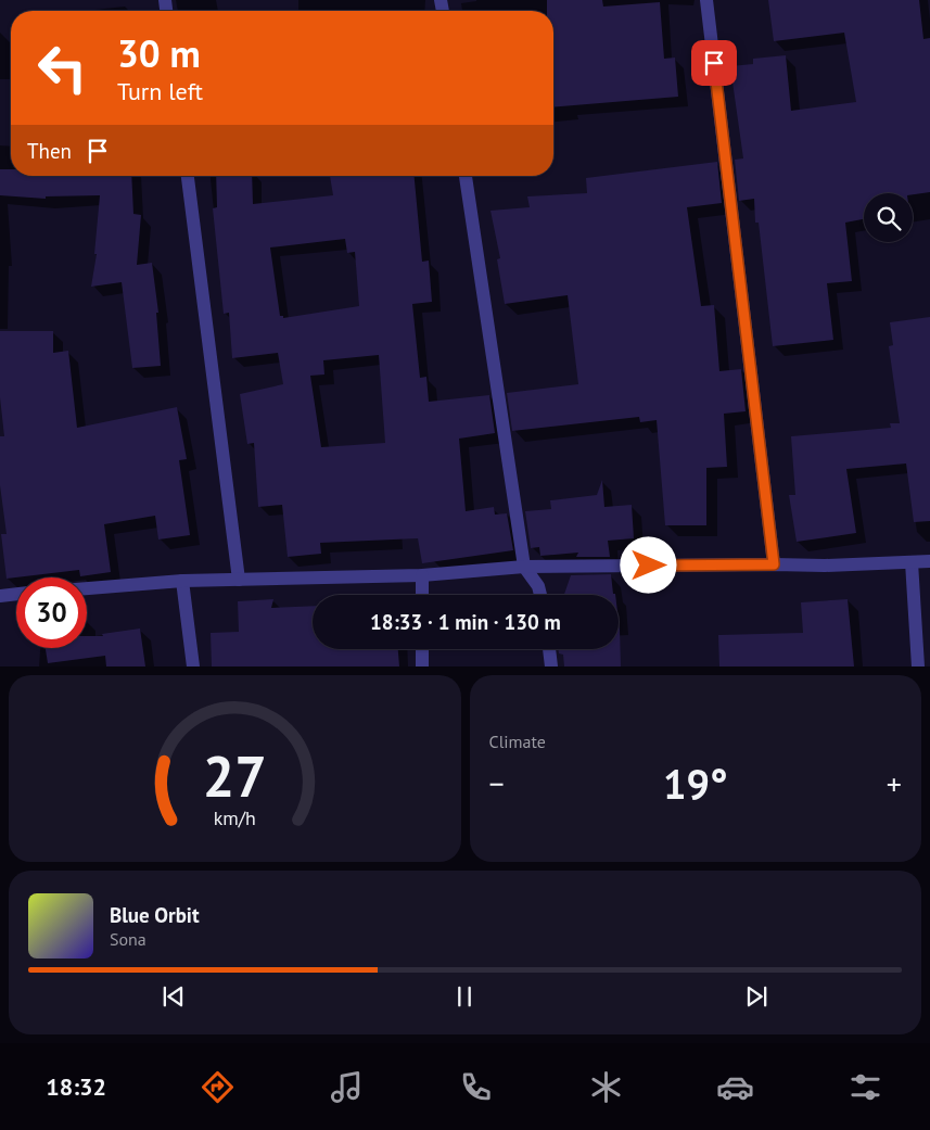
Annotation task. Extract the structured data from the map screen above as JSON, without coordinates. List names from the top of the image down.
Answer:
{
  "page": {
    "turn": ["30 m", "Turn left"],
    "then": "Then",
    "limit": "30",
    "trip": "18:33 · 1 min · 130 m",
    "tile": "Climate",
    "heat": ["−", "19°", "+"],
    "song": ["Blue Orbit", "Sona"],
    "tabs": "18:32",
    "gauge": ["27", "km/h"]
  }
}
